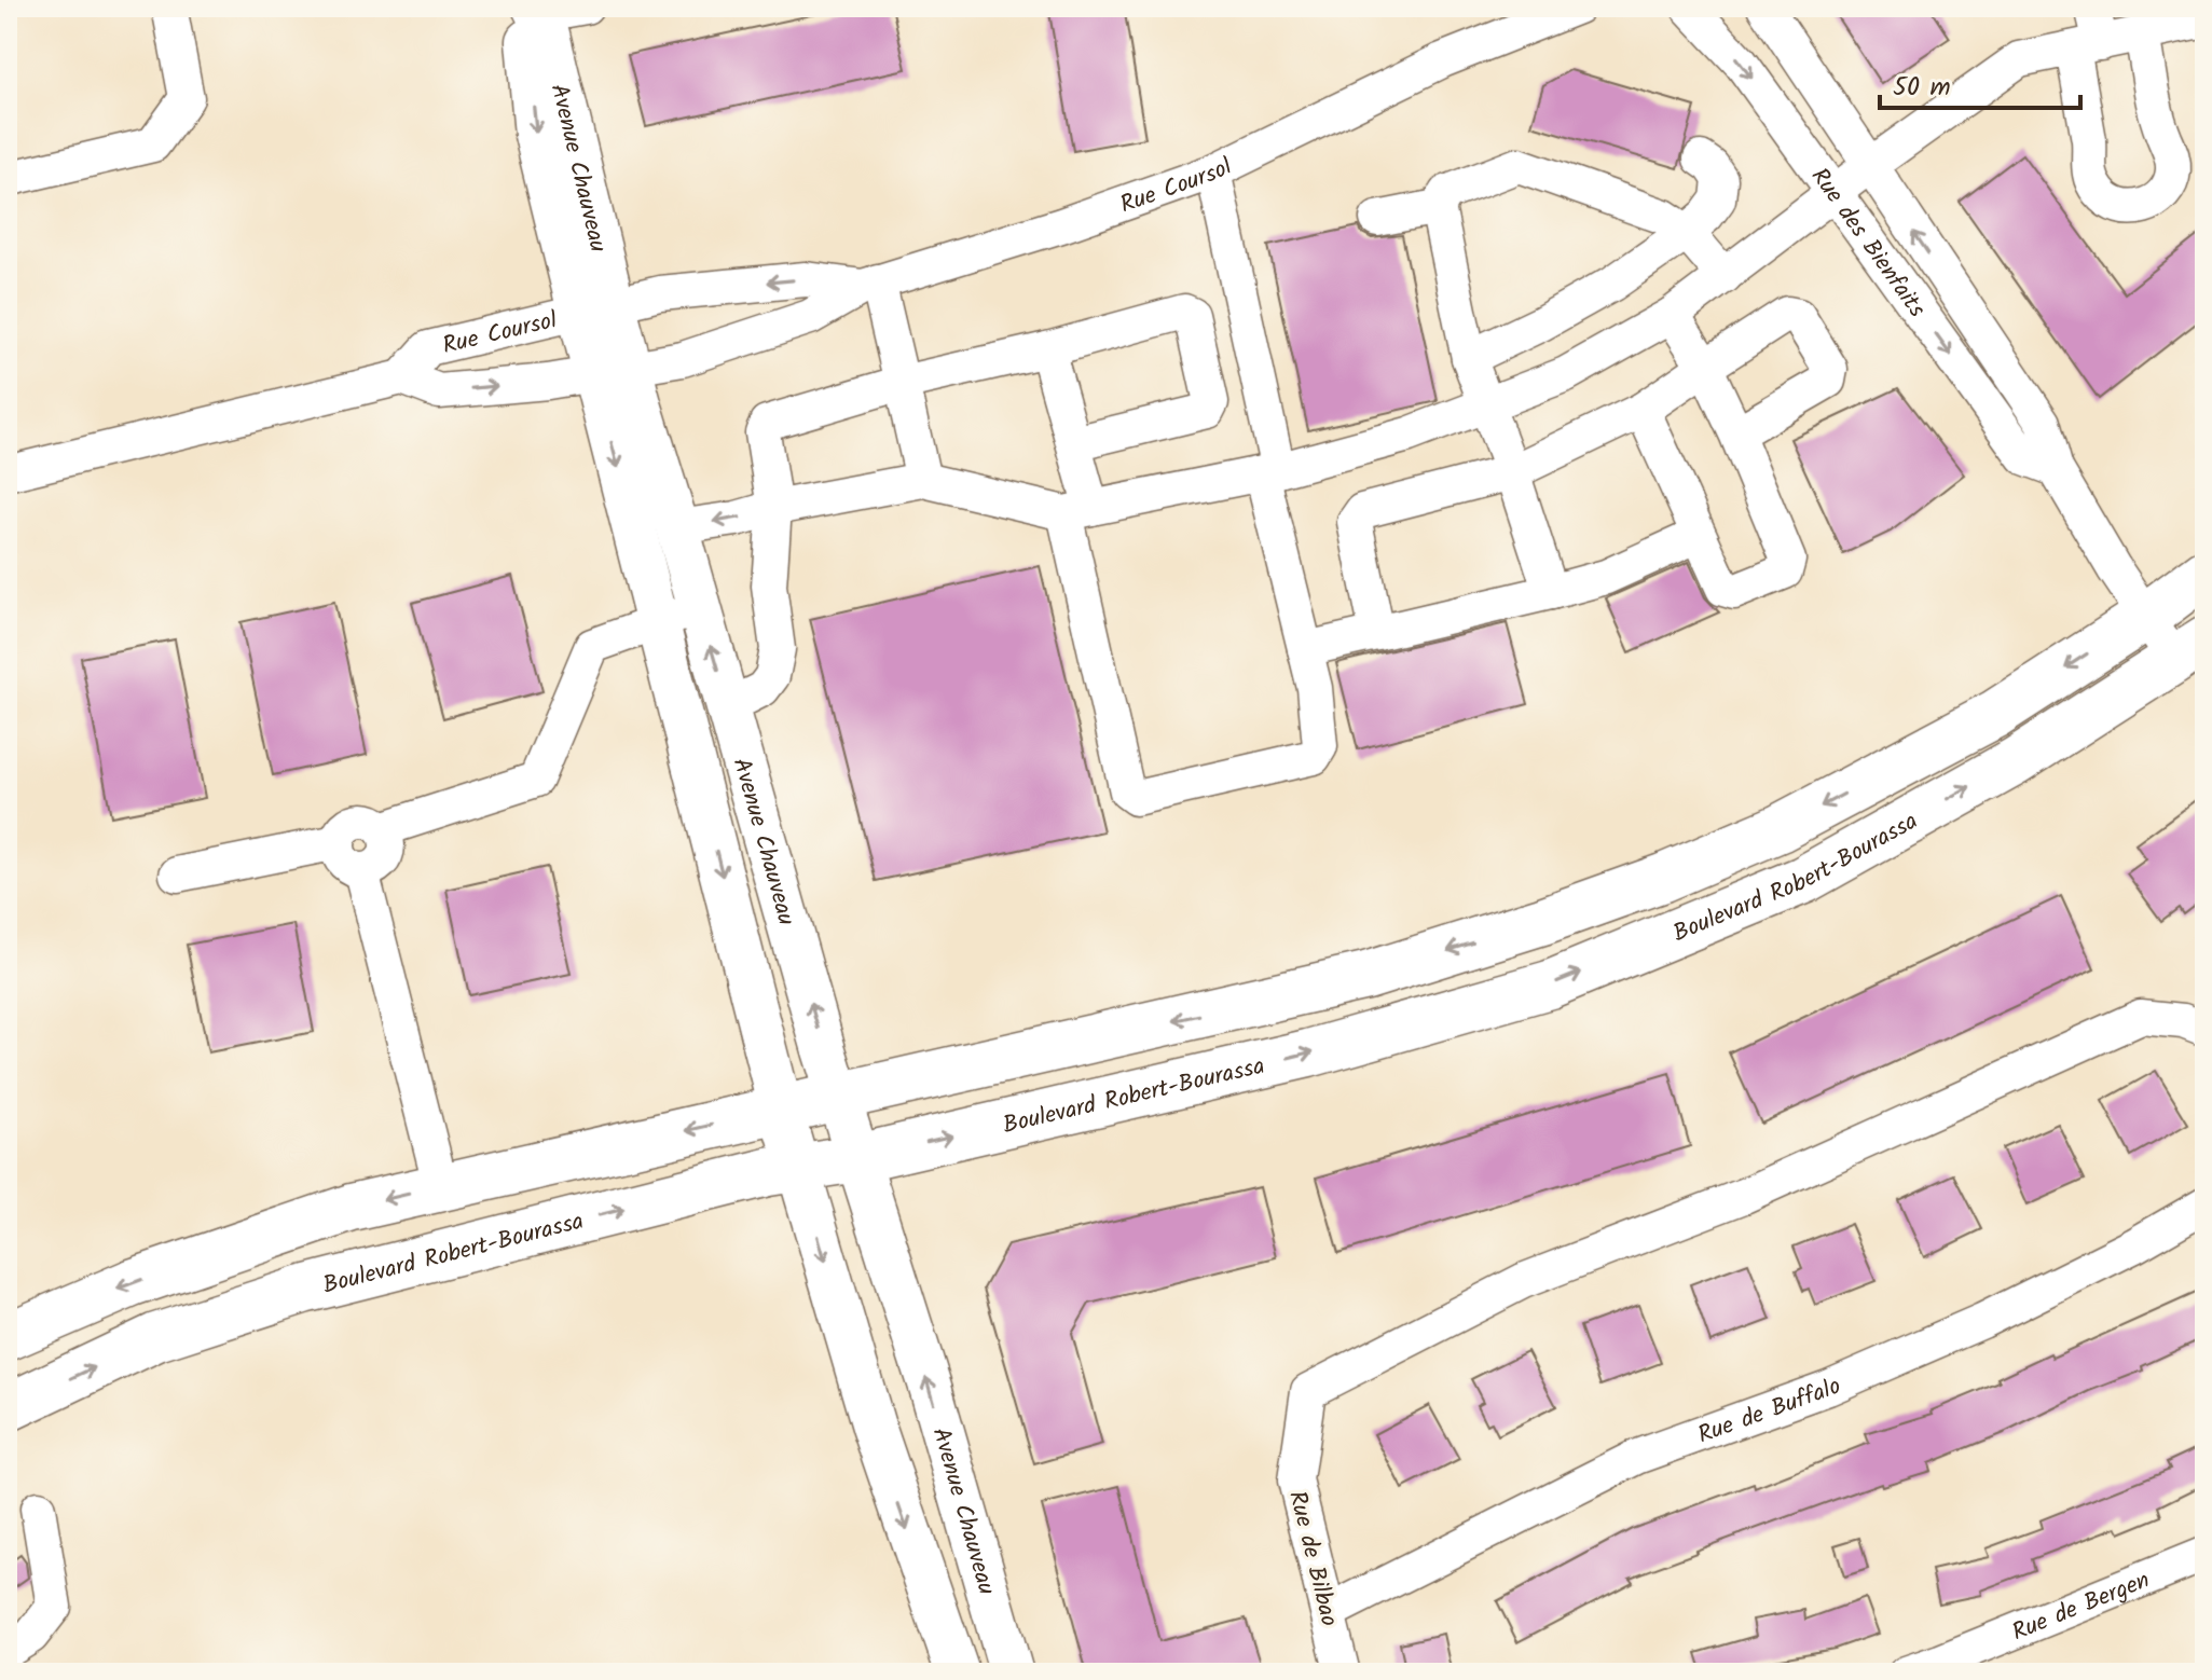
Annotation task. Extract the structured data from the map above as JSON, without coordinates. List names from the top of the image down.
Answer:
{
  "streets": {
    "highway": ["Boulevard Robert-Bourassa"],
    "main road": ["Avenue Chauveau"],
    "street": [
      "Rue Coursol",
      "Rue des Bienfaits",
      "Rue de Buffalo",
      "Rue de Bilbao",
      "Rue de Bergen"
    ]
  },
  "crossings": [
    ["Avenue Chauveau", "Rue Coursol"],
    ["Avenue Chauveau", "Boulevard Robert-Bourassa"],
    ["Rue des Bienfaits", "Boulevard Robert-Bourassa"],
    ["Rue de Buffalo", "Rue de Bilbao"]
  ],
  "scale_bar": "50 m"
}
